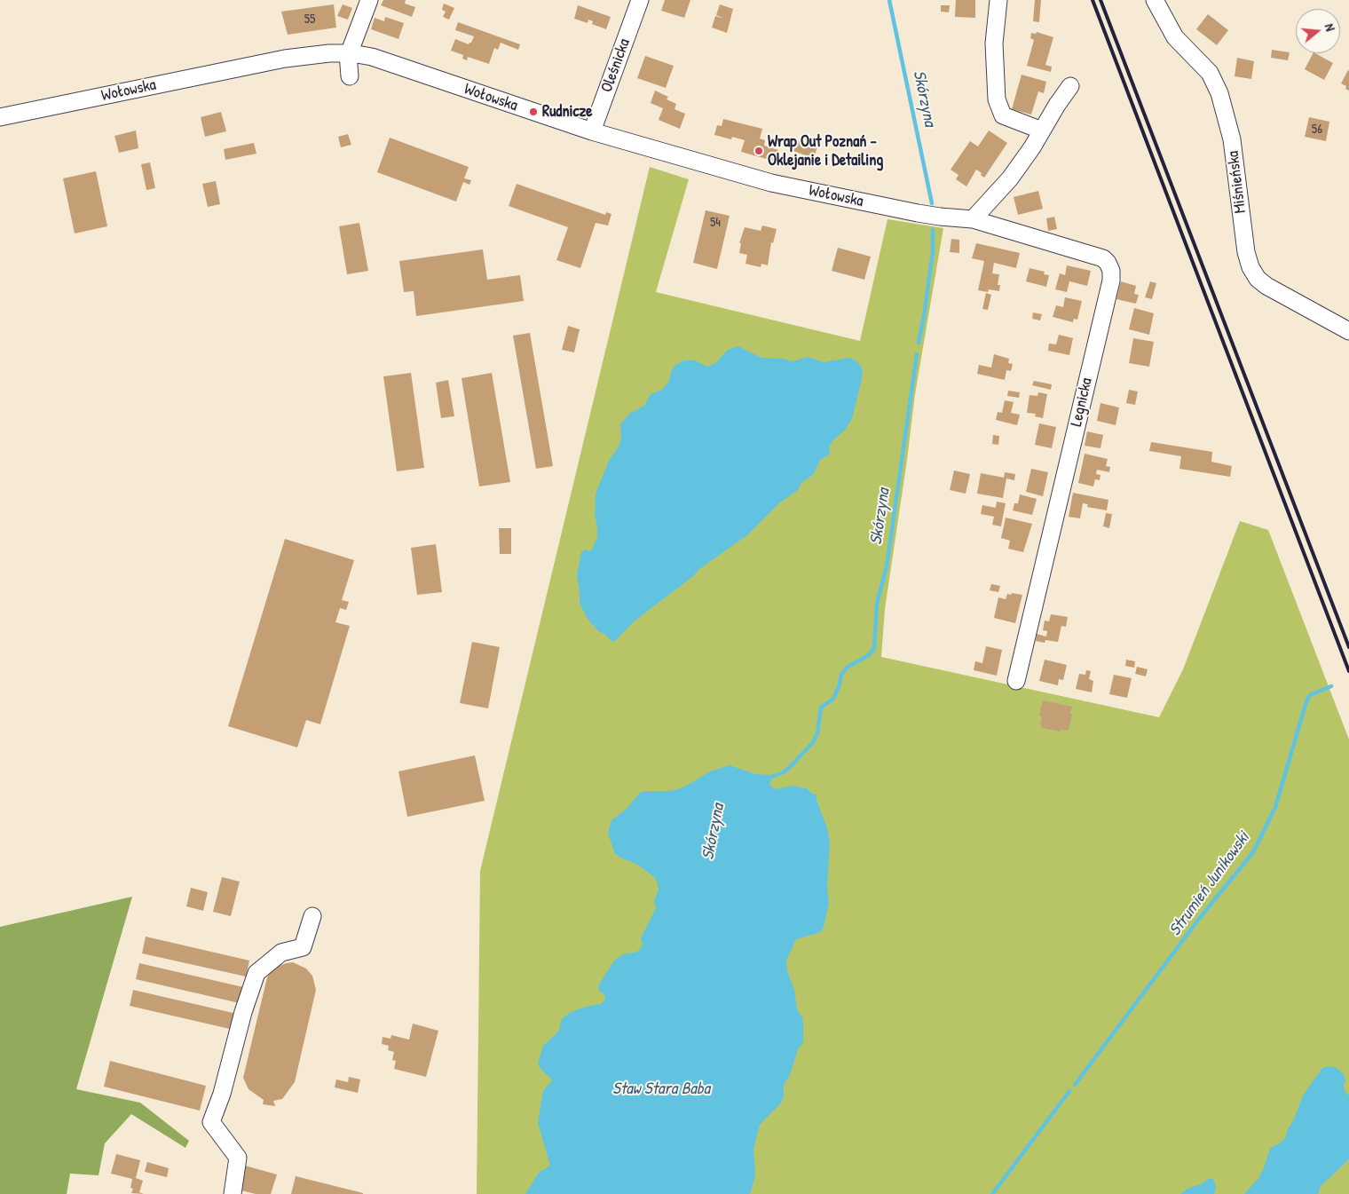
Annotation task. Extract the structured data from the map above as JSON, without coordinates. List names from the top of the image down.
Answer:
{
  "streets": {
    "street": [
      "Oleśnicka",
      "Wołowska",
      "Miśnieńska",
      "Legnicka"
    ]
  },
  "crossings": [
    ["Oleśnicka", "Wołowska"],
    ["Wołowska", "Legnicka"]
  ],
  "water": ["Skórzyna", "Strumień Junikowski", "Staw Stara Baba"],
  "places": ["Rudnicze", "Wrap Out Poznań - Oklejanie i Detailing"],
  "house_numbers": ["55", "56", "54"],
  "north": "right"
}
